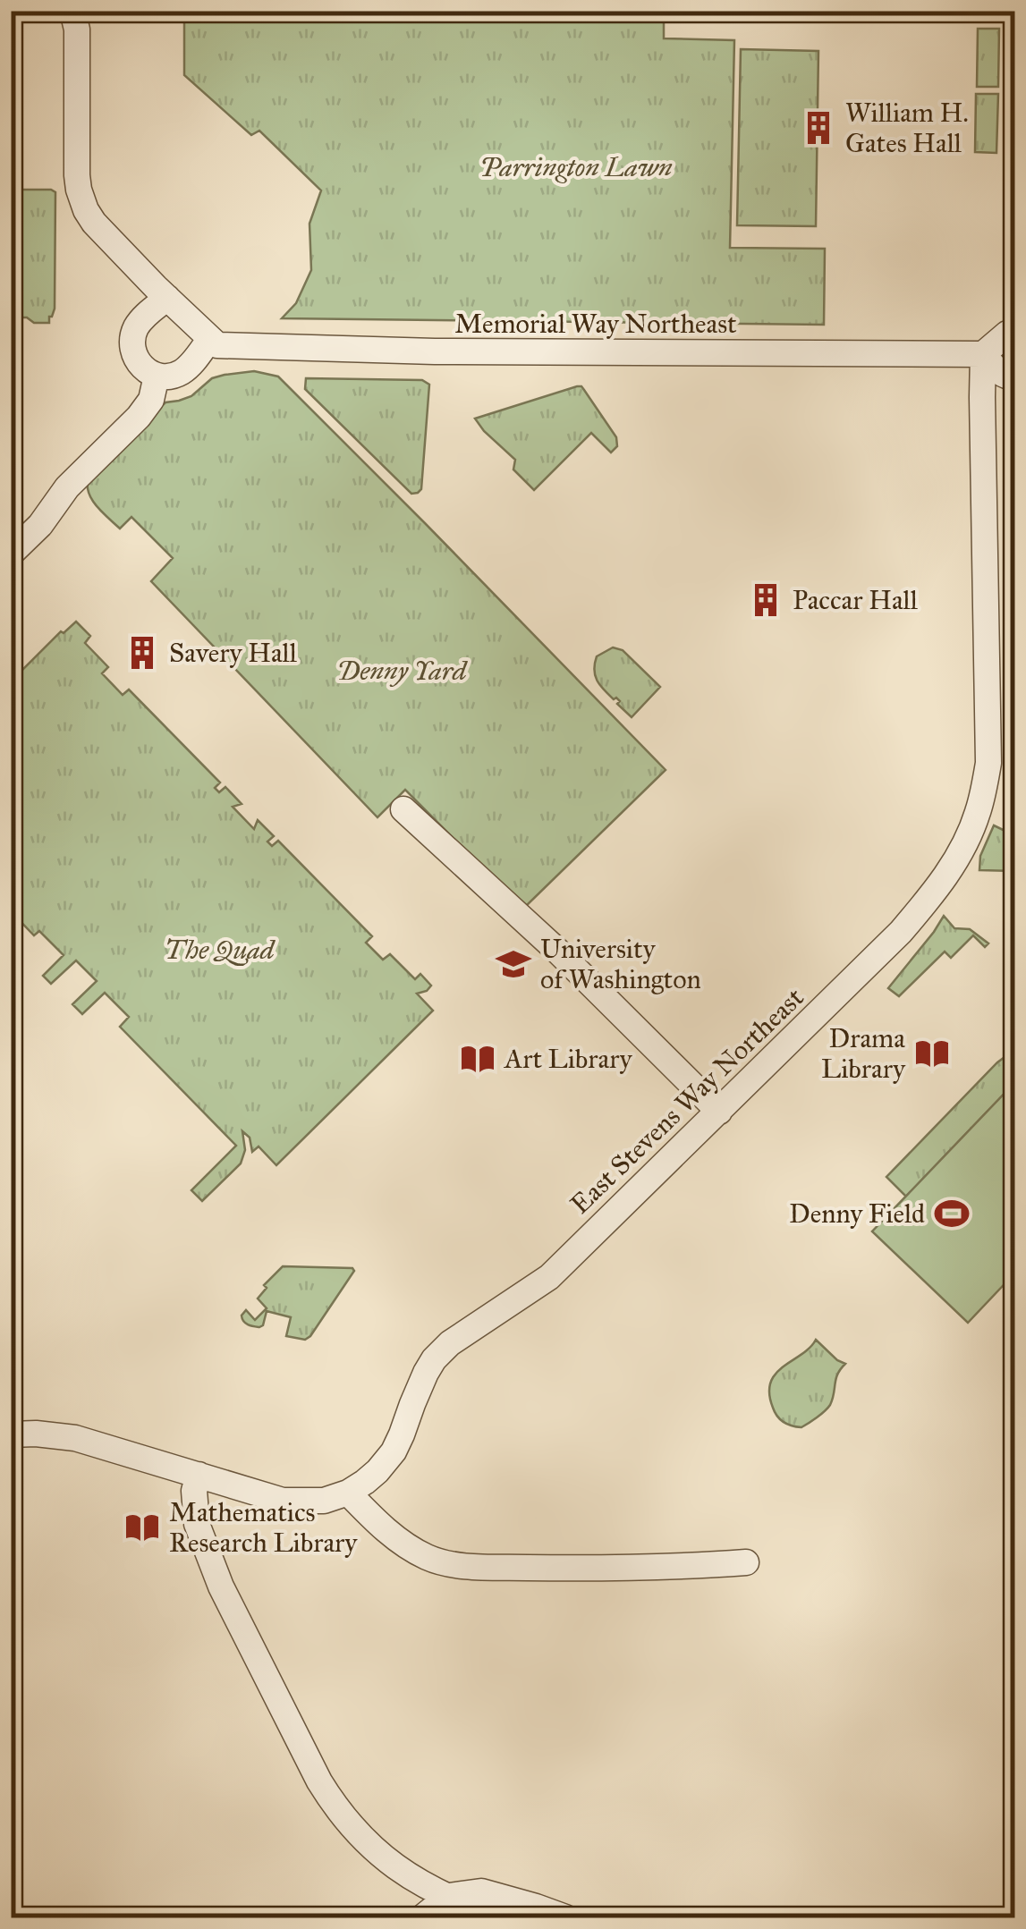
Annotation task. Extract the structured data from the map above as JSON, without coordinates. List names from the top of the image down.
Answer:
{
  "streets": {
    "street": ["Memorial Way Northeast", "East Stevens Way Northeast"]
  },
  "crossings": [
    ["Memorial Way Northeast", "East Stevens Way Northeast"]
  ],
  "parks": ["Parrington Lawn", "Denny Yard", "The Quad"],
  "places": {
    "building": ["William H. Gates Hall", "Paccar Hall", "Savery Hall"],
    "school or university": ["University of Washington"],
    "library": ["Drama Library", "Art Library", "Mathematics Research Library"],
    "sports": ["Denny Field"]
  }
}
